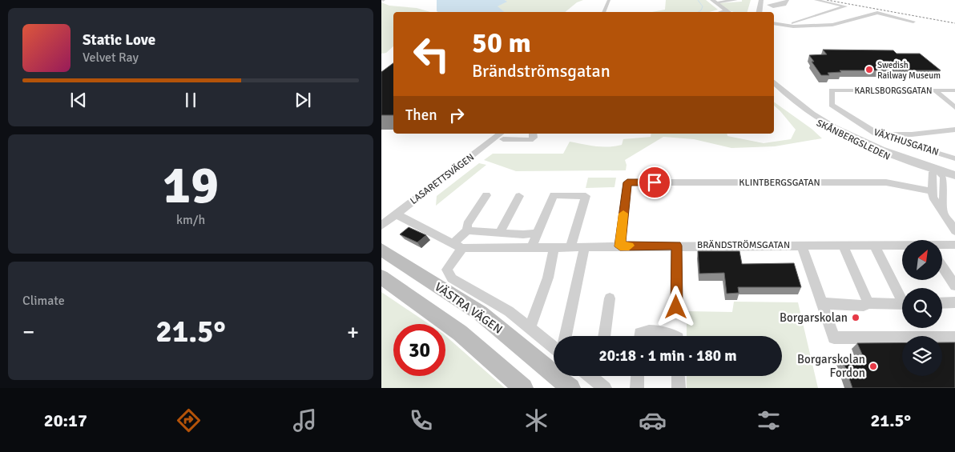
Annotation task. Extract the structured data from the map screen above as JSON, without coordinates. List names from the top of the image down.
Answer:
{
  "streets": {
    "main road": ["VÄSTRA VÄGEN"],
    "street": [
      "KARLSBORGSGATAN",
      "SKÅNBERGSLEDEN",
      "VÄXTHUSGATAN",
      "LASARETTSVÄGEN",
      "KLINTBERGSGATAN",
      "BRÄNDSTRÖMSGATAN"
    ]
  },
  "crossings": [
    ["KARLSBORGSGATAN", "VÄXTHUSGATAN"],
    ["LASARETTSVÄGEN", "BRÄNDSTRÖMSGATAN"],
    ["KLINTBERGSGATAN", "BRÄNDSTRÖMSGATAN"],
    ["BRÄNDSTRÖMSGATAN", "VÄSTRA VÄGEN"]
  ],
  "places": ["Swedish Railway Museum", "Borgarskolan", "Borgarskolan Fordon"],
  "north": "top right",
  "page": {
    "turn": ["50 m", "Brändströmsgatan"],
    "song": ["Static Love", "Velvet Ray"],
    "then": "Then",
    "tile": [
      ["19", "km/h"],
      "Climate"
    ],
    "heat": ["−", "21.5°", "+"],
    "limit": "30",
    "trip": "20:18 · 1 min · 180 m",
    "tabs": ["20:17", "21.5°"]
  }
}
